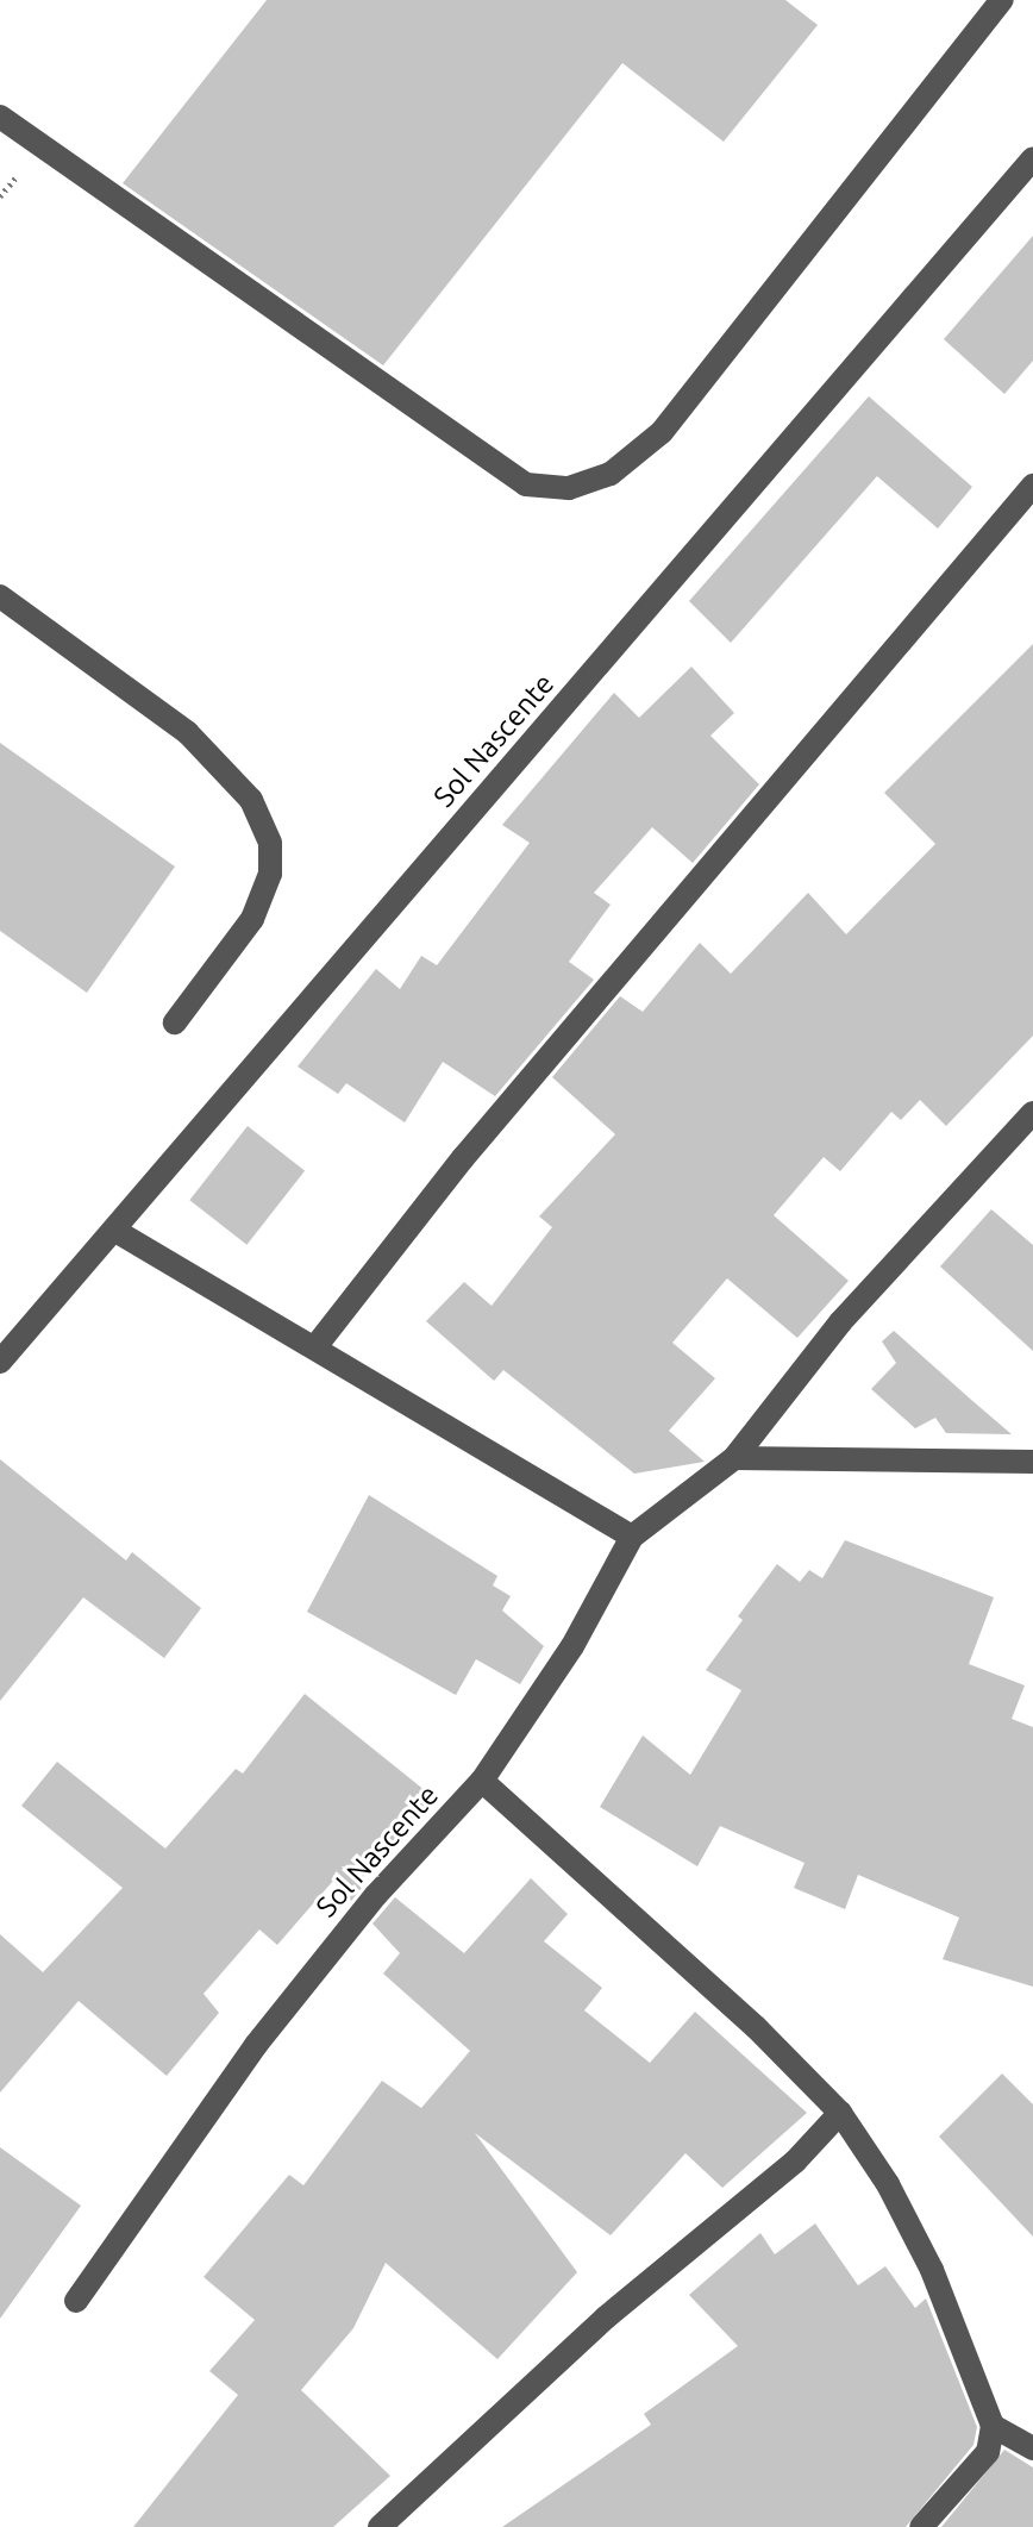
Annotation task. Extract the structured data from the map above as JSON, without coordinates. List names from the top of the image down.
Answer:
{
  "streets": {
    "street": ["Sol Nascente"]
  }
}
